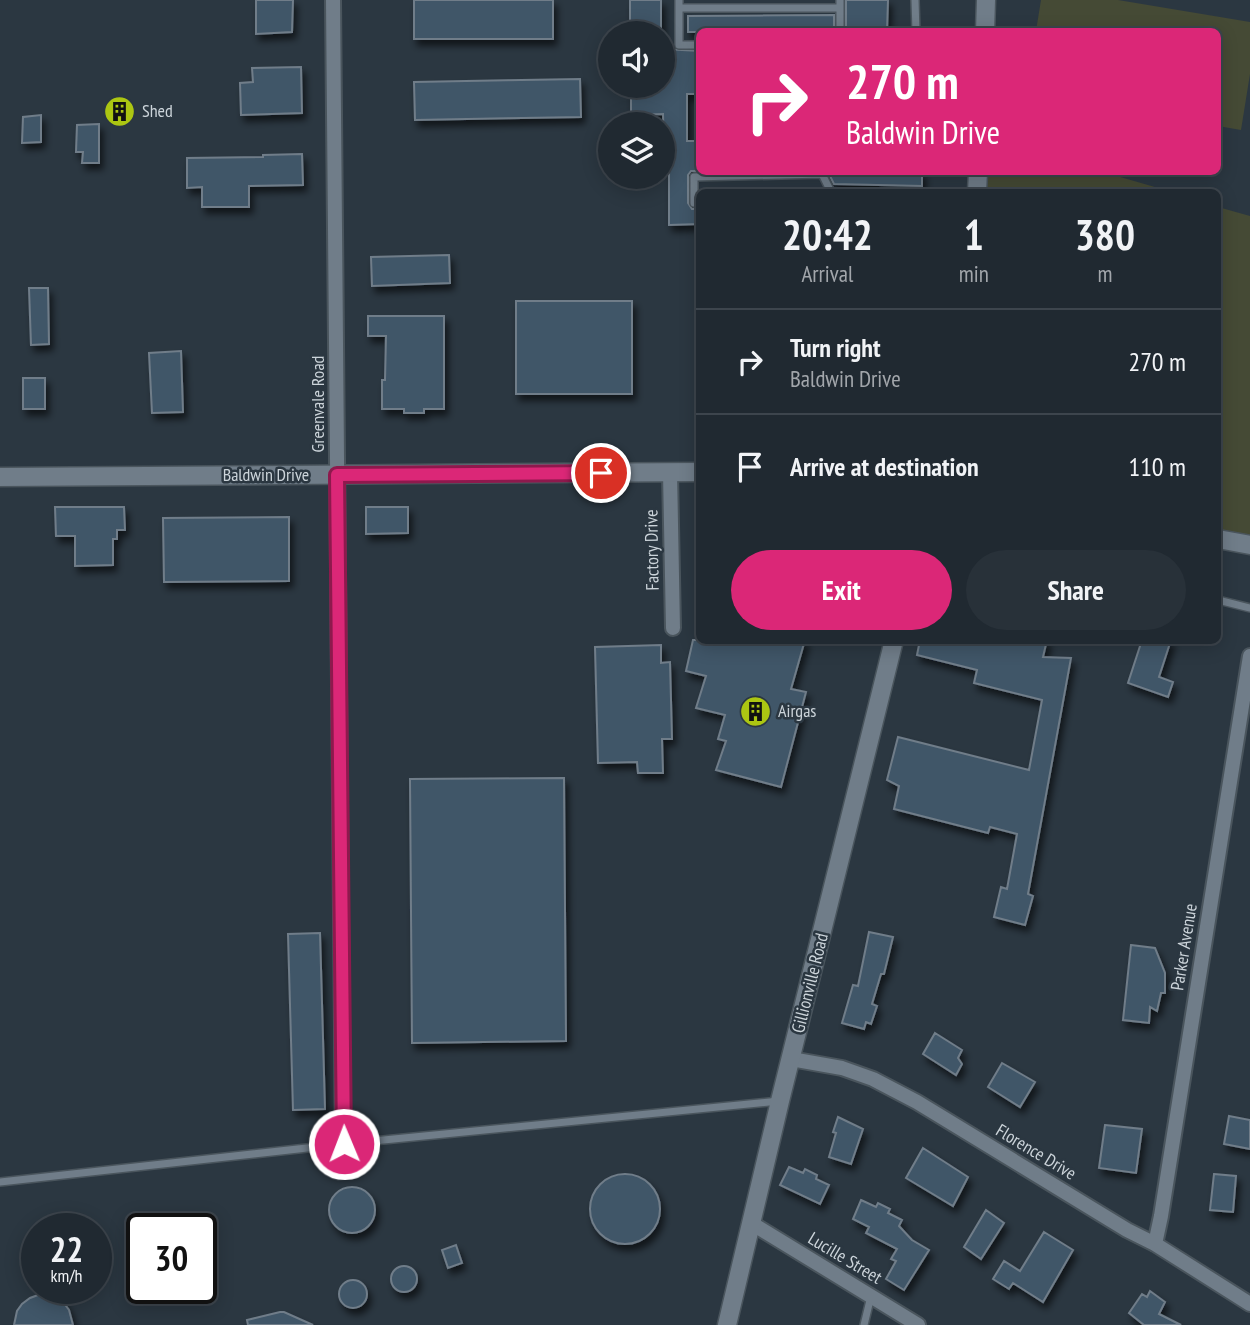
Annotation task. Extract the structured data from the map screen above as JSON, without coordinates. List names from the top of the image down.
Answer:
{
  "streets": {
    "main road": ["Baldwin Drive", "Gillionville Road"],
    "street": [
      "Greenvale Road",
      "Factory Drive",
      "Parker Avenue",
      "Florence Drive",
      "Lucille Street"
    ]
  },
  "crossings": [
    ["Greenvale Road", "Baldwin Drive"],
    ["Baldwin Drive", "Factory Drive"],
    ["Parker Avenue", "Florence Drive"],
    ["Gillionville Road", "Florence Drive"],
    ["Gillionville Road", "Lucille Street"]
  ],
  "places": {
    "building": ["Shed", "Airgas"]
  },
  "page": {
    "turn": ["270 m", "Baldwin Drive"],
    "eta": [
      "20:42",
      "Arrival",
      "1",
      "min",
      "380",
      "m"
    ],
    "list": [
      {
        "name": "Turn right",
        "note": "Baldwin Drive",
        "value": "270 m"
      },
      {
        "name": "Arrive at destination",
        "value": "110 m"
      }
    ],
    "buttons": ["Exit", "Share"],
    "speed": "22 km/h",
    "limit": "30"
  }
}
